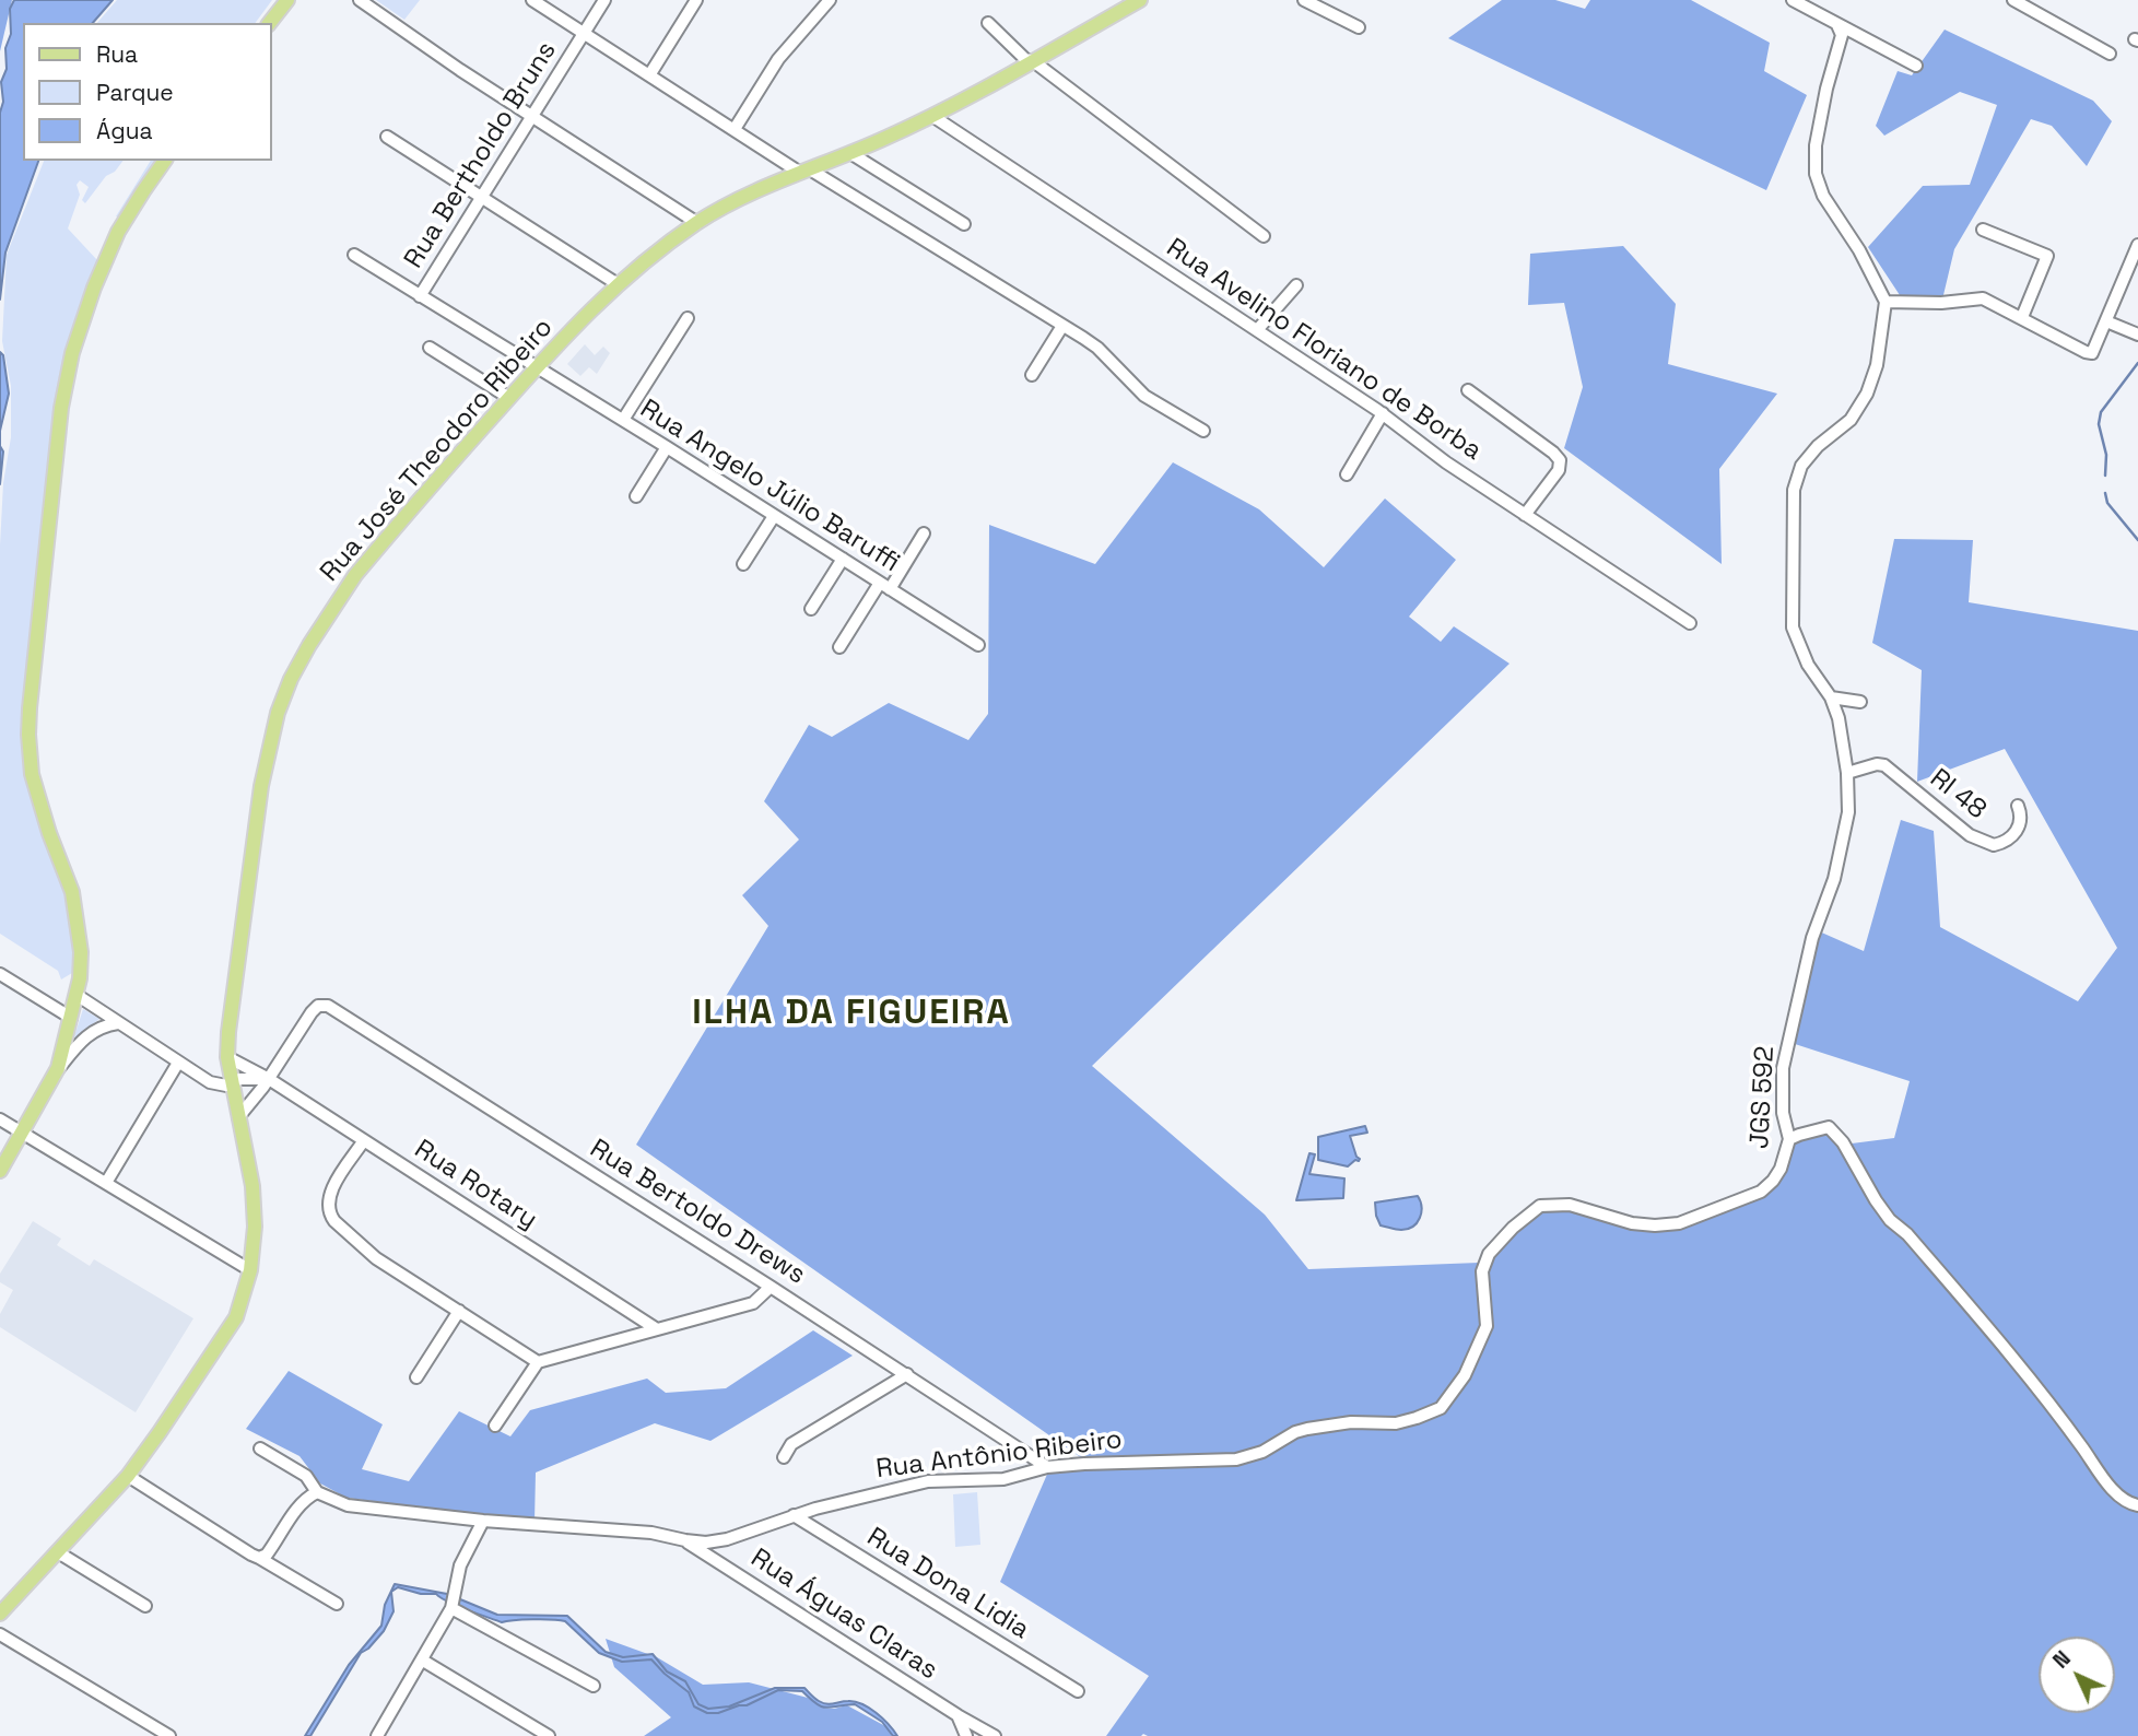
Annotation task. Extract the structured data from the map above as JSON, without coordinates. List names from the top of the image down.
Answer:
{
  "streets": {
    "main road": ["Rua José Theodoro Ribeiro"],
    "street": [
      "Rua Bertholdo Bruns",
      "Rua Avelino Floriano de Borba",
      "Rua Angelo Júlio Baruffi",
      "RI 48",
      "JGS 592",
      "Rua Rotary",
      "Rua Bertoldo Drews",
      "Rua Antônio Ribeiro",
      "Rua Dona Lidia",
      "Rua Águas Claras"
    ]
  },
  "crossings": [
    ["Rua Bertholdo Bruns", "Rua Angelo Júlio Baruffi"],
    ["Rua Avelino Floriano de Borba", "Rua José Theodoro Ribeiro"],
    ["Rua José Theodoro Ribeiro", "Rua Angelo Júlio Baruffi"],
    ["Rua José Theodoro Ribeiro", "Rua Rotary"],
    ["RI 48", "JGS 592"],
    ["JGS 592", "Rua Antônio Ribeiro"],
    ["Rua Rotary", "Rua Bertoldo Drews"],
    ["Rua Bertoldo Drews", "Rua Antônio Ribeiro"],
    ["Rua Antônio Ribeiro", "Rua Dona Lidia"],
    ["Rua Antônio Ribeiro", "Rua Águas Claras"]
  ],
  "districts": ["ILHA DA FIGUEIRA"],
  "legend": ["Rua", "Parque", "Água"],
  "north": "top left"
}
